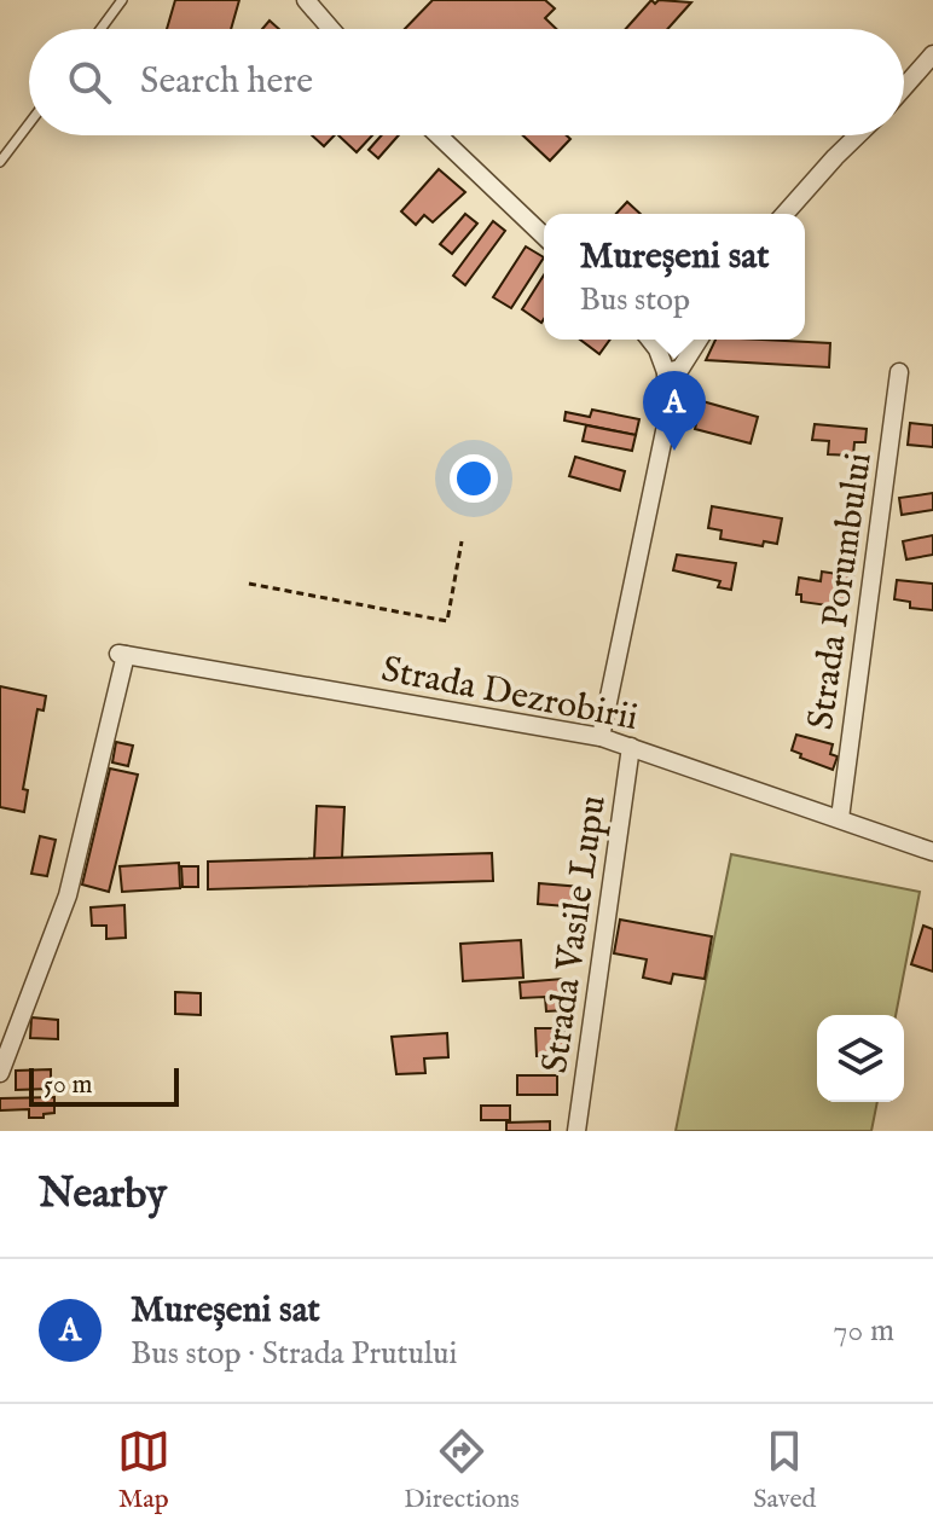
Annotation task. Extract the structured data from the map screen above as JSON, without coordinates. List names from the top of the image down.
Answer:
{
  "streets": {
    "street": ["Strada Porumbului", "Strada Dezrobirii", "Strada Vasile Lupu"]
  },
  "crossings": [
    ["Strada Porumbului", "Strada Dezrobirii"],
    ["Strada Dezrobirii", "Strada Vasile Lupu"]
  ],
  "scale_bar": "50 m",
  "page": {
    "search": "Search here",
    "popup": ["Mureșeni sat", "Bus stop"],
    "pins": "A",
    "scale": "50 m",
    "heading": "Nearby",
    "list": [
      {
        "mark": "A",
        "name": "Mureșeni sat",
        "note": "Bus stop · Strada Prutului",
        "value": "70 m"
      }
    ],
    "nav": ["Map", "Directions", "Saved"]
  }
}
